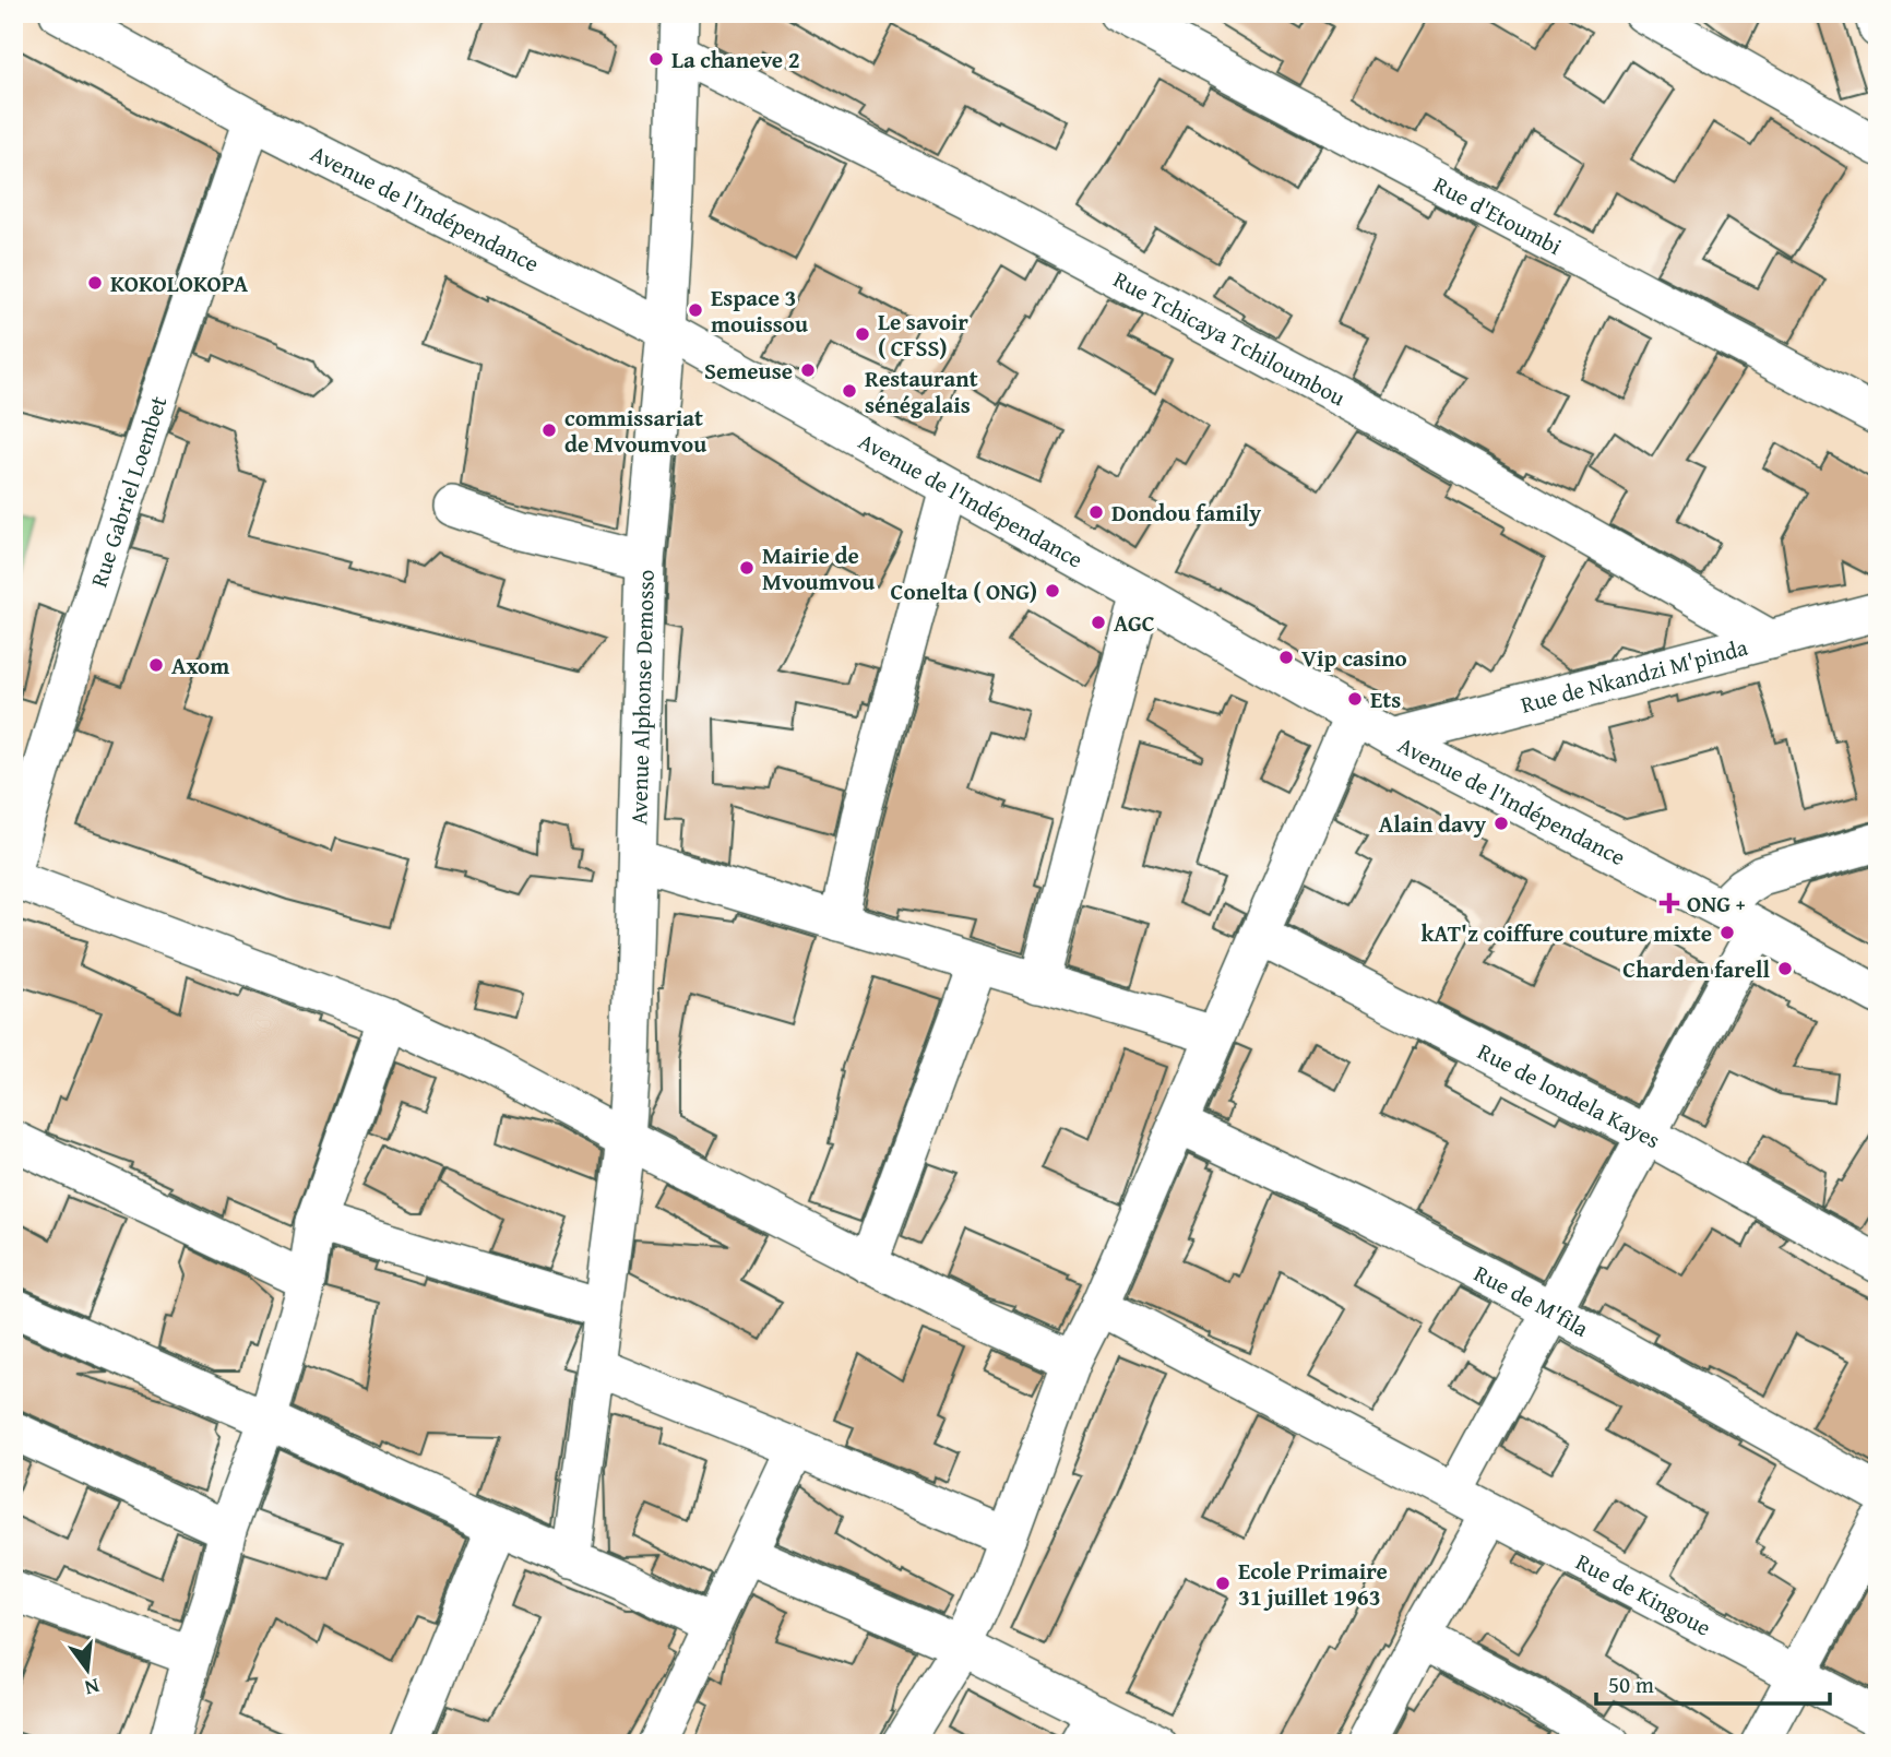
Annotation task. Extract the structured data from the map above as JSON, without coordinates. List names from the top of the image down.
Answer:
{
  "streets": {
    "street": [
      "Avenue de l'Indépendance",
      "Rue d'Etoumbi",
      "Rue Tchicaya Tchiloumbou",
      "Rue Gabriel Loembet",
      "Rue de Nkandzi M'pinda",
      "Avenue Alphonse Demosso",
      "Rue de londela Kayes",
      "Rue de M'fila",
      "Rue de Kingoue"
    ]
  },
  "crossings": [
    ["Avenue de l'Indépendance", "Rue Gabriel Loembet"],
    ["Avenue de l'Indépendance", "Rue de Nkandzi M'pinda"],
    ["Avenue de l'Indépendance", "Avenue Alphonse Demosso"],
    ["Rue Tchicaya Tchiloumbou", "Rue de Nkandzi M'pinda"],
    ["Rue Tchicaya Tchiloumbou", "Avenue Alphonse Demosso"]
  ],
  "places": {
    "other": [
      "La chaneve 2",
      "KOKOLOKOPA",
      "Espace 3 mouissou",
      "Le savoir ( CFSS)",
      "Semeuse",
      "Restaurant sénégalais",
      "commissariat de Mvoumvou",
      "Dondou family",
      "Mairie de Mvoumvou",
      "Conelta ( ONG)",
      "AGC",
      "Vip casino",
      "Axom",
      "Ets",
      "Alain davy",
      "kAT'z coiffure couture mixte",
      "Charden farell",
      "Ecole Primaire 31 juillet 1963"
    ],
    "health": ["ONG +"]
  },
  "scale_bar": "50 m",
  "north": "bottom"
}
